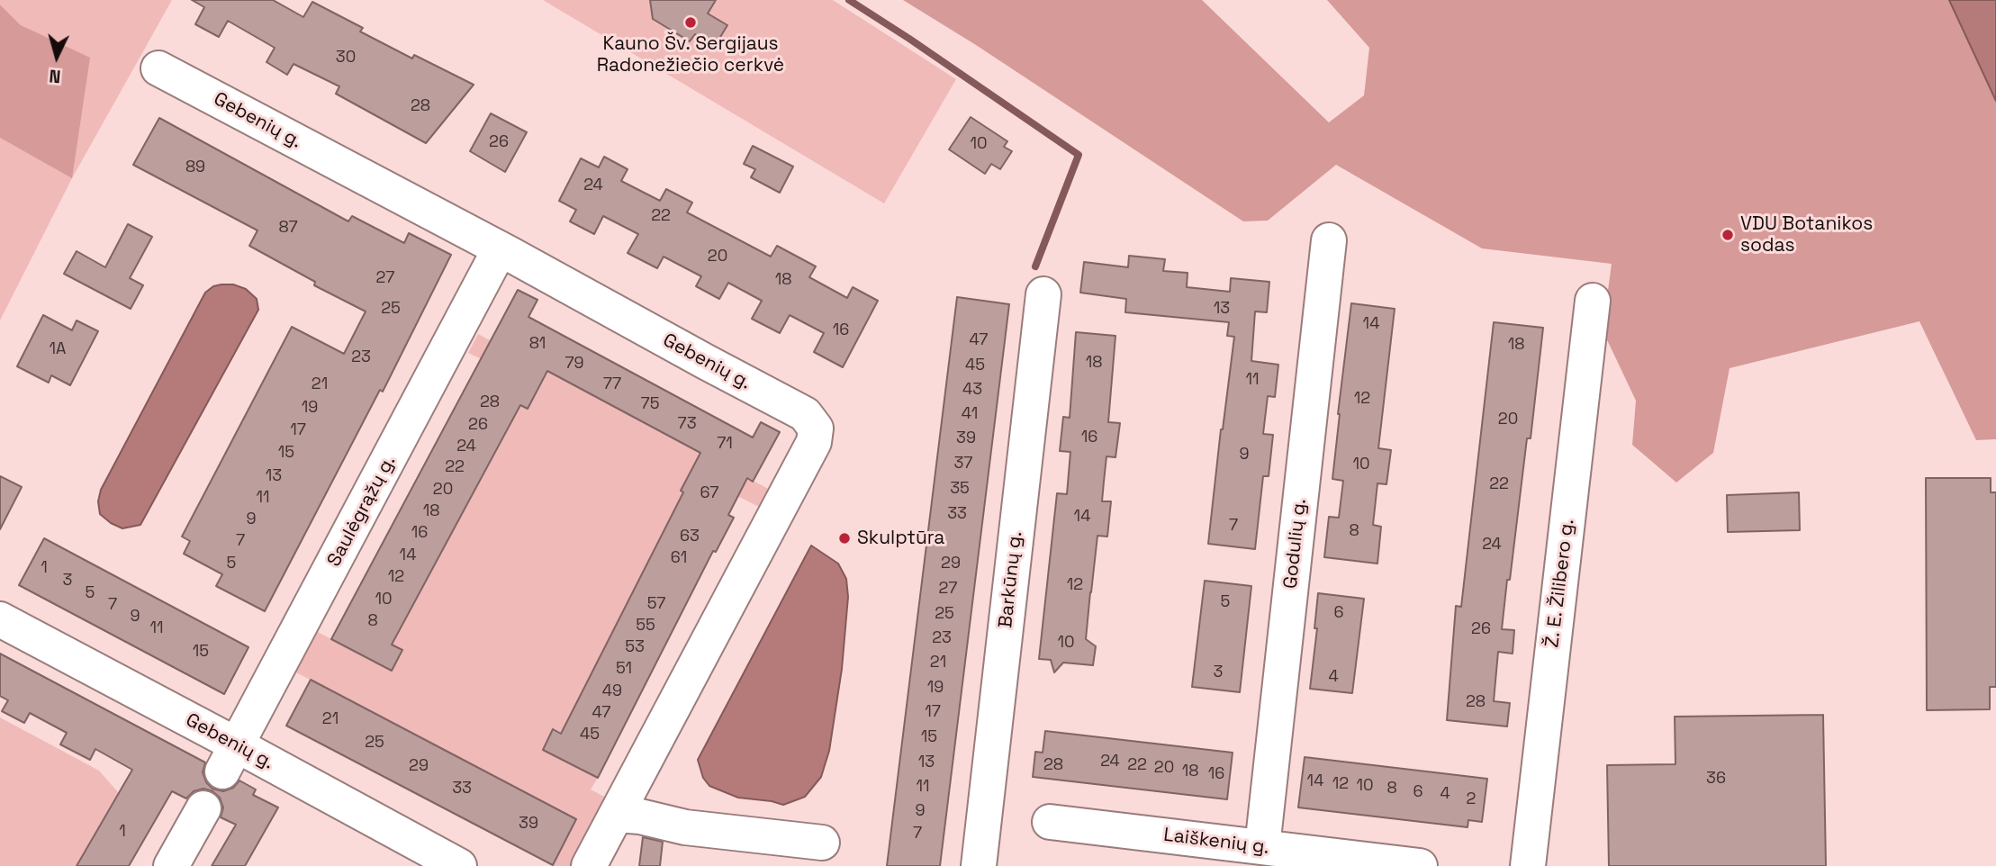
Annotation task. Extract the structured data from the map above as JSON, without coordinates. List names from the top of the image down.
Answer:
{
  "streets": {
    "street": [
      "Gebenių g.",
      "Saulėgrąžų g.",
      "Godulių g.",
      "Barkūnų g.",
      "Ž. E. Žilibero g.",
      "Laiškenių g."
    ]
  },
  "crossings": [
    ["Gebenių g.", "Saulėgrąžų g."],
    ["Godulių g.", "Laiškenių g."]
  ],
  "places": ["Kauno Šv. Sergijaus Radonežiečio cerkvė", "VDU Botanikos sodas", "Skulptūra"],
  "house_numbers": [
    "30",
    "28",
    "26",
    "10",
    "89",
    "24",
    "22",
    "87",
    "20",
    "27",
    "18",
    "25",
    "13",
    "14",
    "16",
    "47",
    "81",
    "18",
    "1A",
    "23",
    "18",
    "79",
    "45",
    "11",
    "21",
    "77",
    "43",
    "12",
    "28",
    "75",
    "19",
    "41",
    "20",
    "73",
    "26",
    "17",
    "16",
    "39",
    "71",
    "24",
    "15",
    "9",
    "37",
    "10",
    "22",
    "13",
    "22",
    "35",
    "20",
    "67",
    "11",
    "18",
    "33",
    "14",
    "9",
    "7",
    "8",
    "16",
    "63",
    "7",
    "24",
    "14",
    "61",
    "5",
    "29",
    "1",
    "12",
    "3",
    "12",
    "27",
    "5",
    "10",
    "5",
    "57",
    "7",
    "6",
    "25",
    "9",
    "8",
    "55",
    "11",
    "26",
    "23",
    "10",
    "53",
    "15",
    "21",
    "51",
    "3",
    "4",
    "19",
    "49",
    "28",
    "17",
    "47",
    "21",
    "45",
    "15",
    "25",
    "24",
    "13",
    "28",
    "22",
    "29",
    "20",
    "18",
    "16",
    "36",
    "14",
    "12",
    "10",
    "11",
    "33",
    "8",
    "6",
    "4",
    "2",
    "9",
    "39",
    "1",
    "7"
  ],
  "north": "bottom"
}
